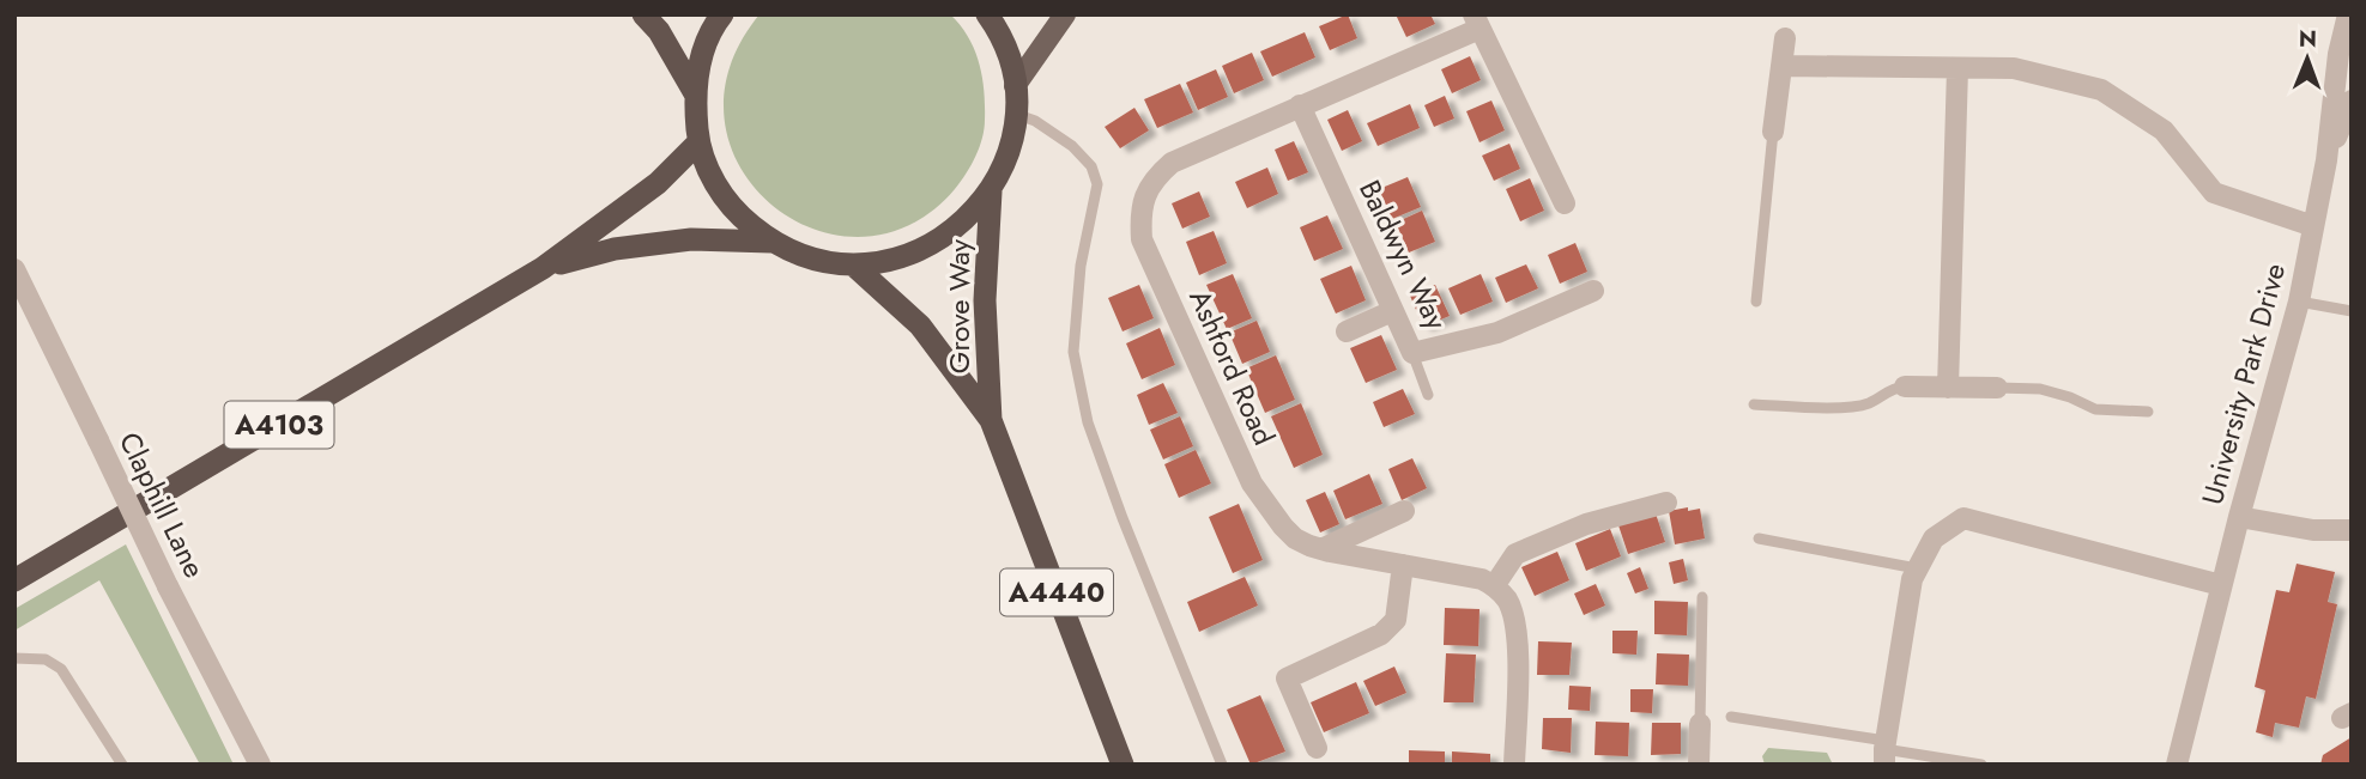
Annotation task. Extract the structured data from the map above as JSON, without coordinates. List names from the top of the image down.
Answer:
{
  "streets": {
    "highway": ["Grove Way", "A4103", "A4440"],
    "street": [
      "Baldwyn Way",
      "Ashford Road",
      "University Park Drive",
      "Claphill Lane"
    ]
  },
  "crossings": [
    ["Baldwyn Way", "Ashford Road"]
  ],
  "north": "top"
}
